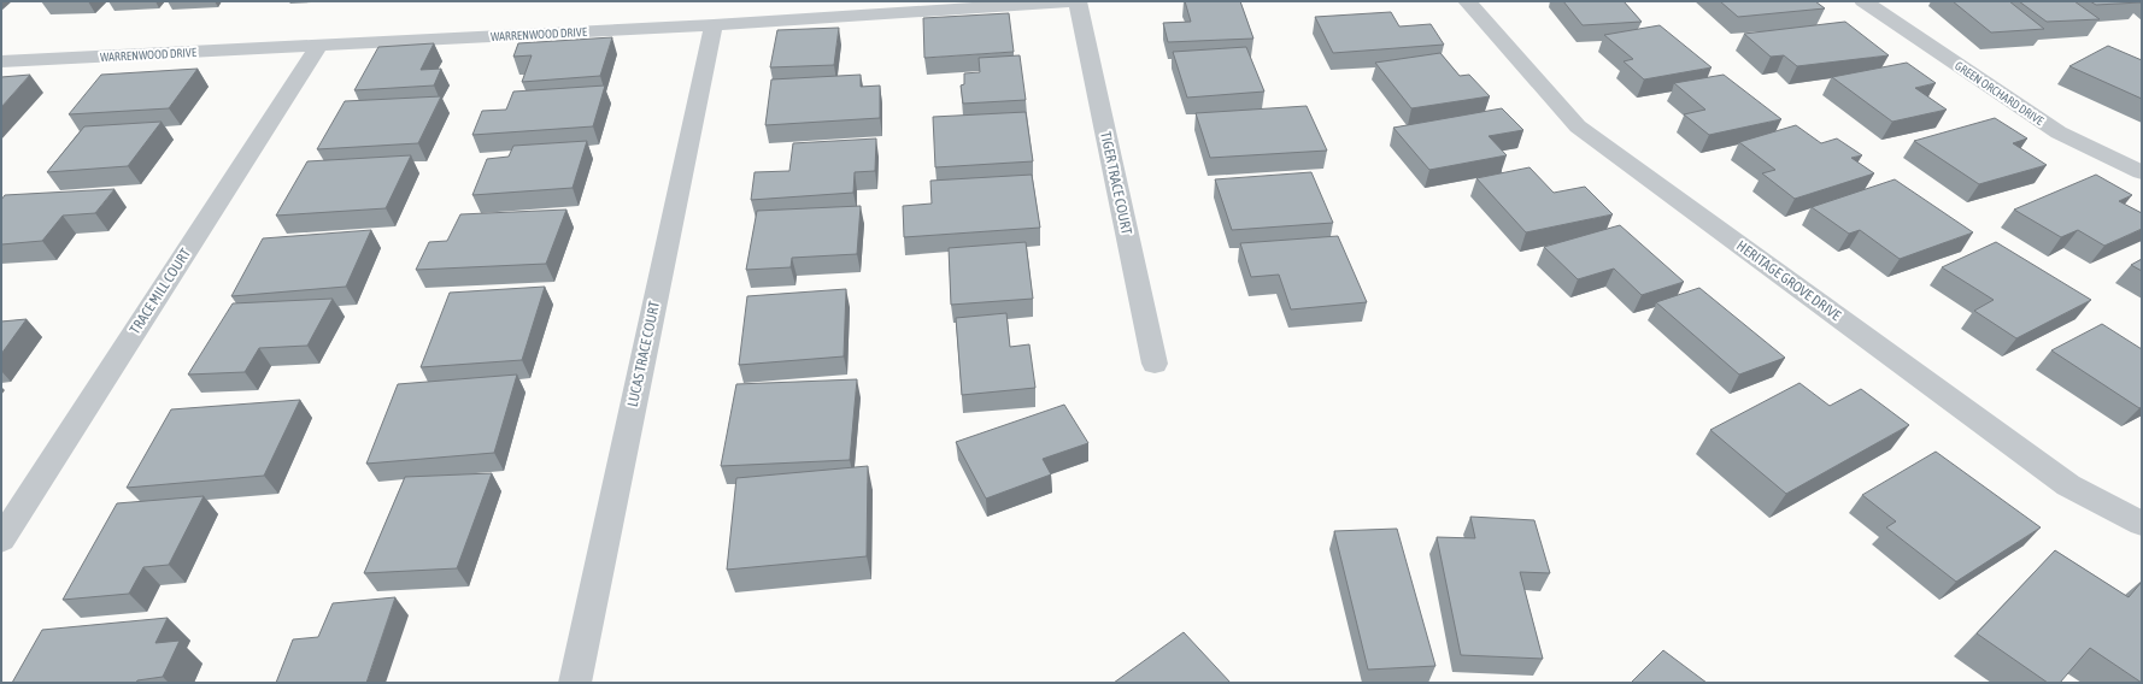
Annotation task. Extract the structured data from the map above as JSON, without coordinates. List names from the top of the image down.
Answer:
{
  "streets": {
    "street": [
      "WARRENWOOD DRIVE",
      "GREEN ORCHARD DRIVE",
      "TIGER TRACE COURT",
      "HERITAGE GROVE DRIVE",
      "TRACE MILL COURT",
      "LUCAS TRACE COURT"
    ]
  },
  "crossings": [
    ["WARRENWOOD DRIVE", "TIGER TRACE COURT"],
    ["WARRENWOOD DRIVE", "TRACE MILL COURT"],
    ["WARRENWOOD DRIVE", "LUCAS TRACE COURT"]
  ]
}
